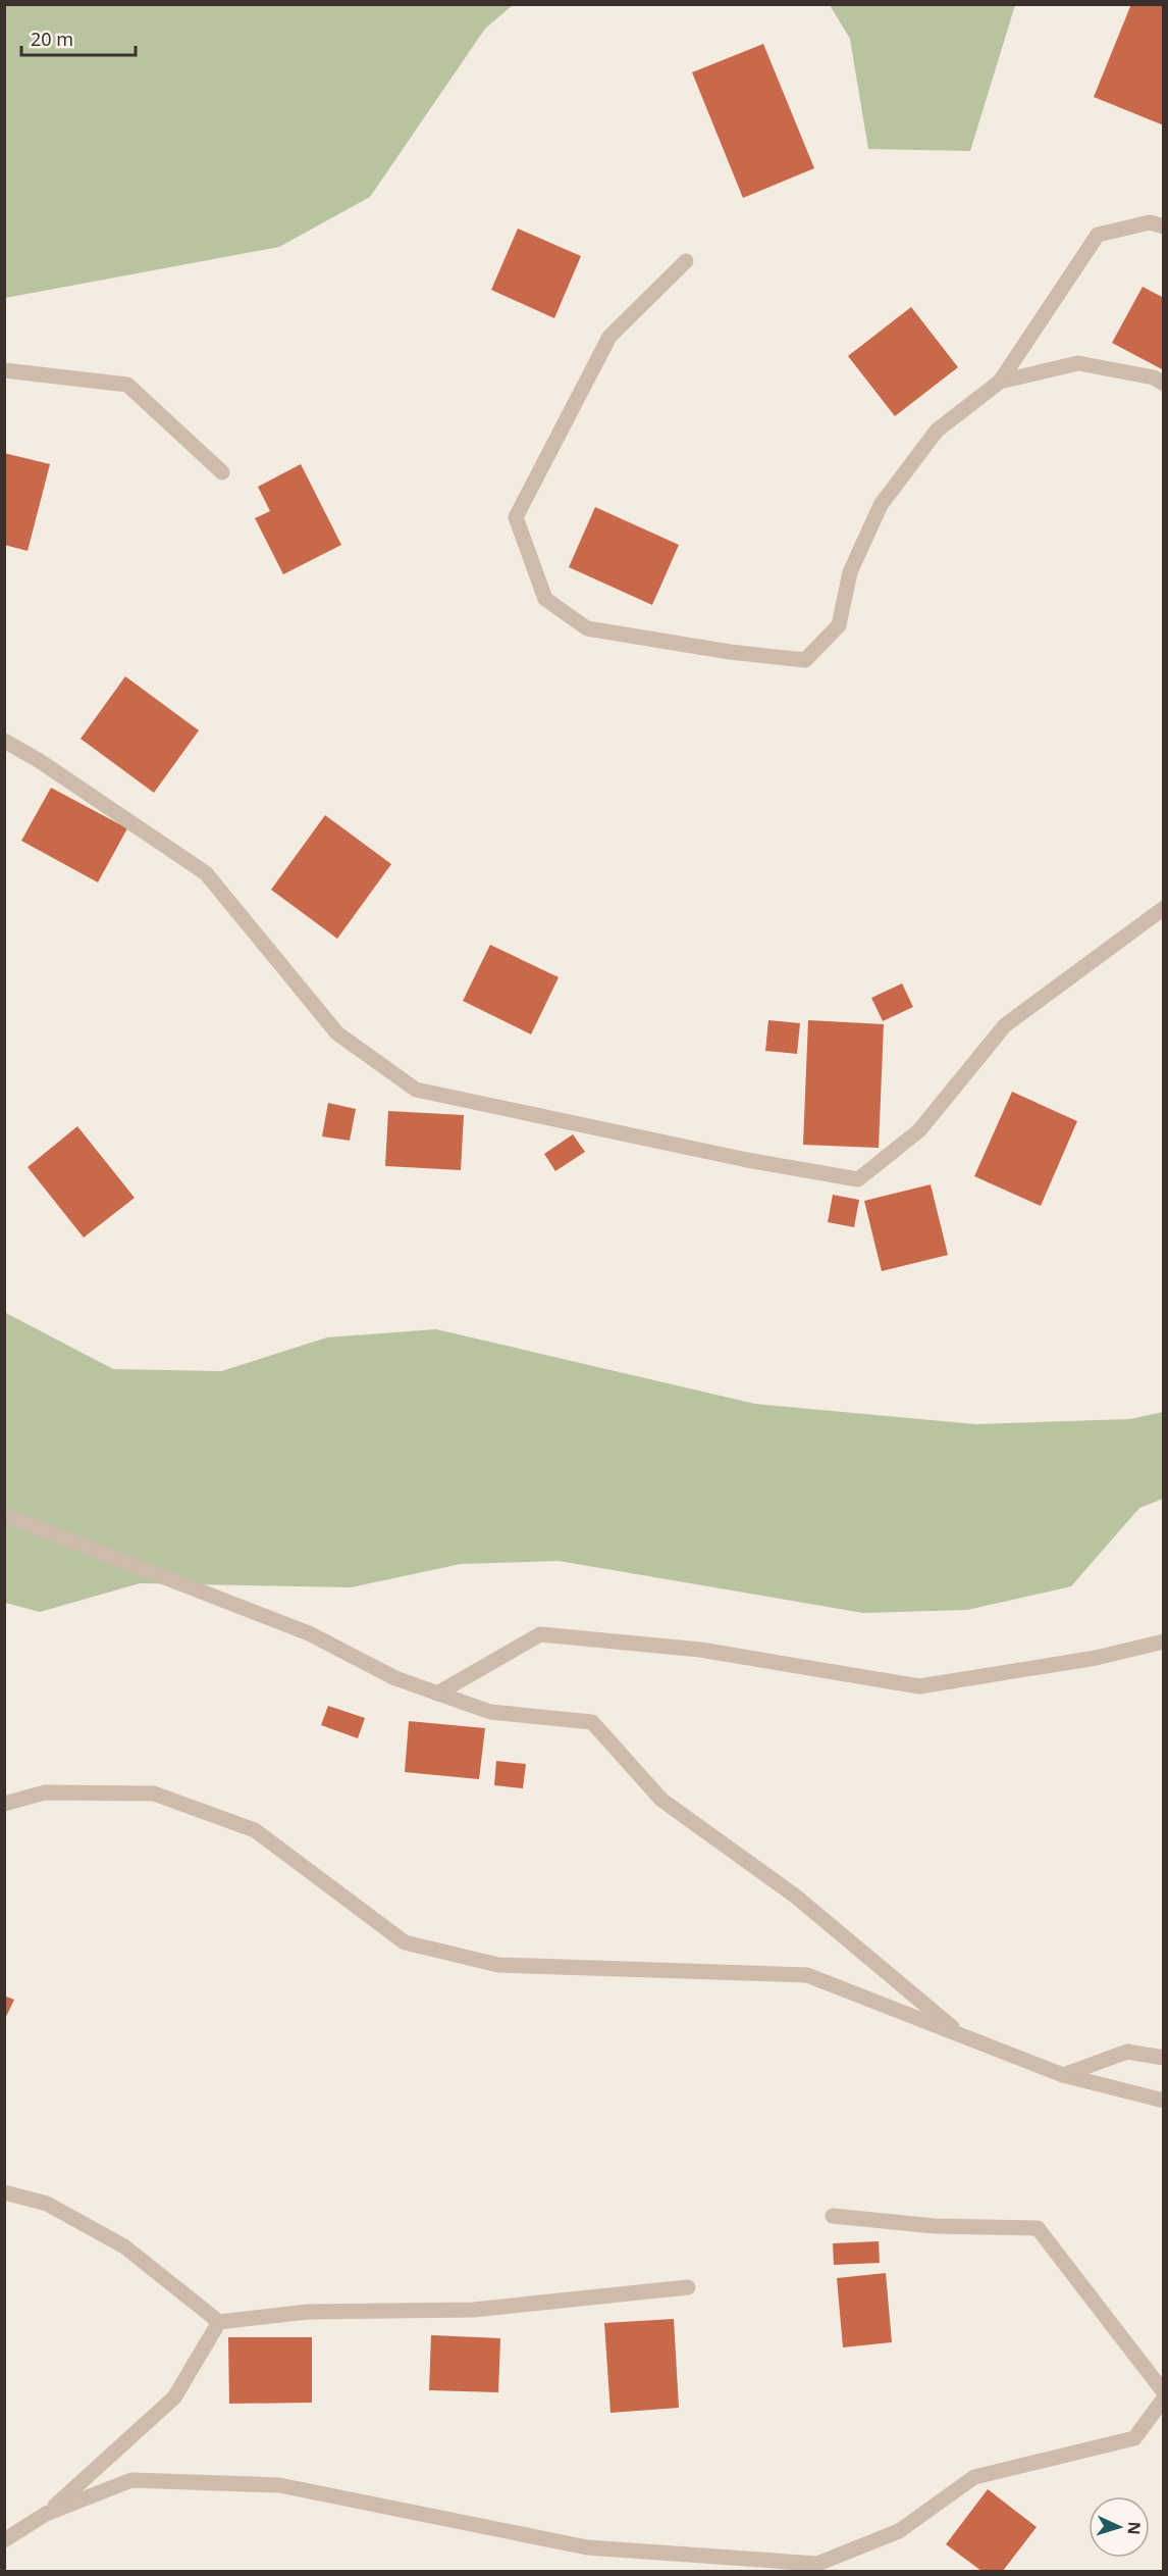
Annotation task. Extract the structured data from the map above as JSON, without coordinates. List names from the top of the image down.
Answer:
{
  "scale_bar": "20 m",
  "north": "right"
}
